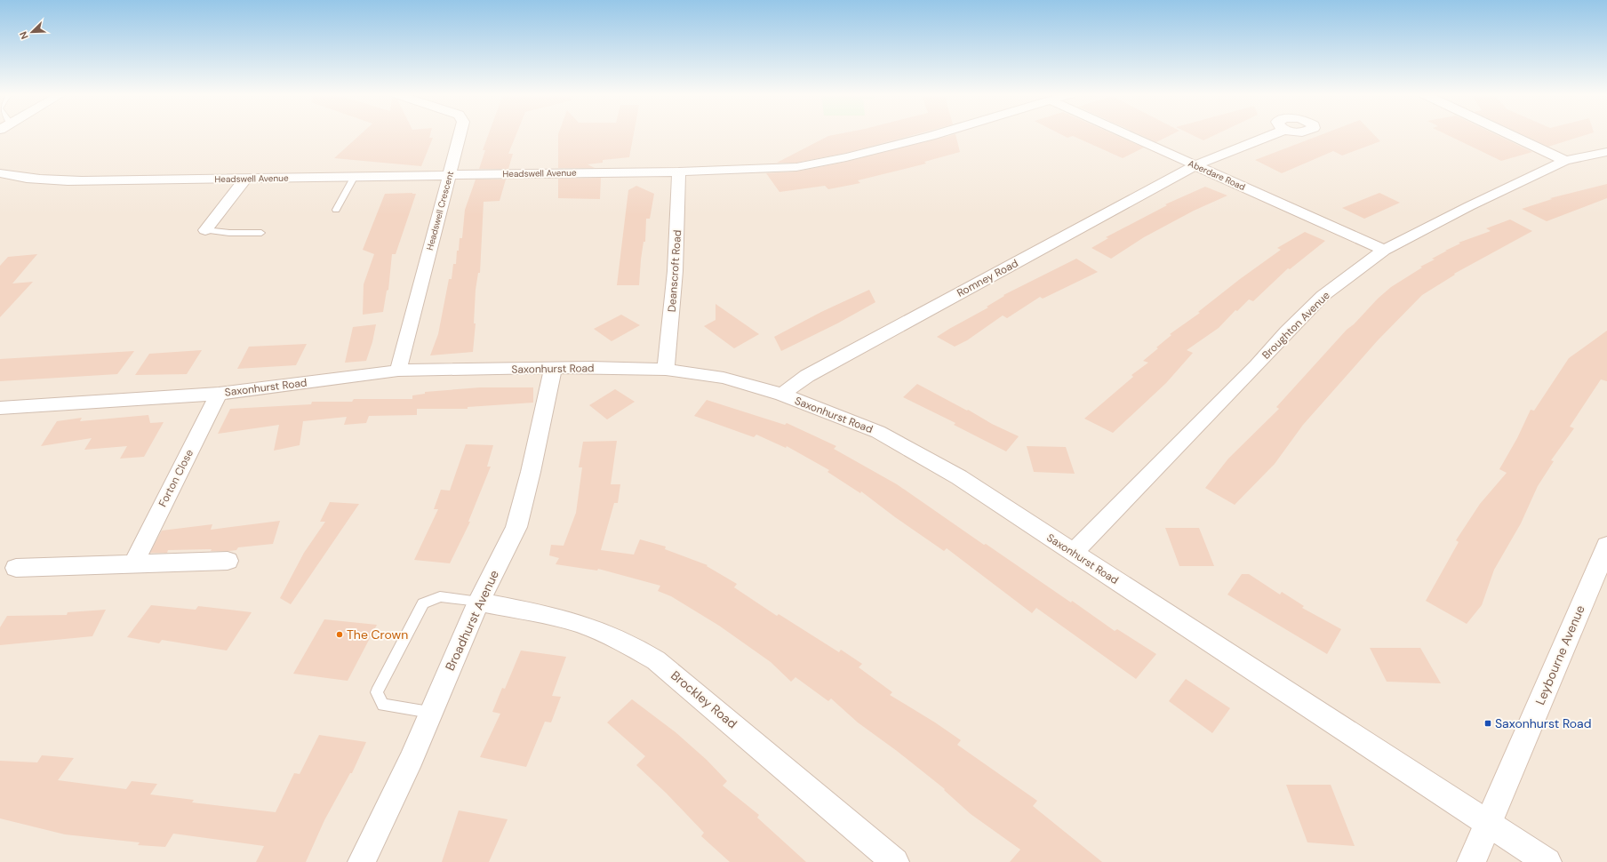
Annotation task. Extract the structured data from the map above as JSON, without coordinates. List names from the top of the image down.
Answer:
{
  "streets": {
    "street": [
      "Headswell Avenue",
      "Aberdare Road",
      "Headswell Crescent",
      "Deanscroft Road",
      "Romney Road",
      "Broughton Avenue",
      "Saxonhurst Road",
      "Forton Close",
      "Broadhurst Avenue",
      "Leybourne Avenue",
      "Brockley Road"
    ]
  },
  "crossings": [
    ["Headswell Avenue", "Headswell Crescent"],
    ["Headswell Avenue", "Deanscroft Road"],
    ["Aberdare Road", "Romney Road"],
    ["Aberdare Road", "Broughton Avenue"],
    ["Headswell Crescent", "Saxonhurst Road"],
    ["Deanscroft Road", "Saxonhurst Road"],
    ["Romney Road", "Saxonhurst Road"],
    ["Broughton Avenue", "Saxonhurst Road"],
    ["Saxonhurst Road", "Forton Close"],
    ["Saxonhurst Road", "Broadhurst Avenue"],
    ["Saxonhurst Road", "Leybourne Avenue"],
    ["Broadhurst Avenue", "Brockley Road"]
  ],
  "places": {
    "other": ["The Crown"],
    "transit": ["Saxonhurst Road"]
  },
  "north": "bottom left"
}
